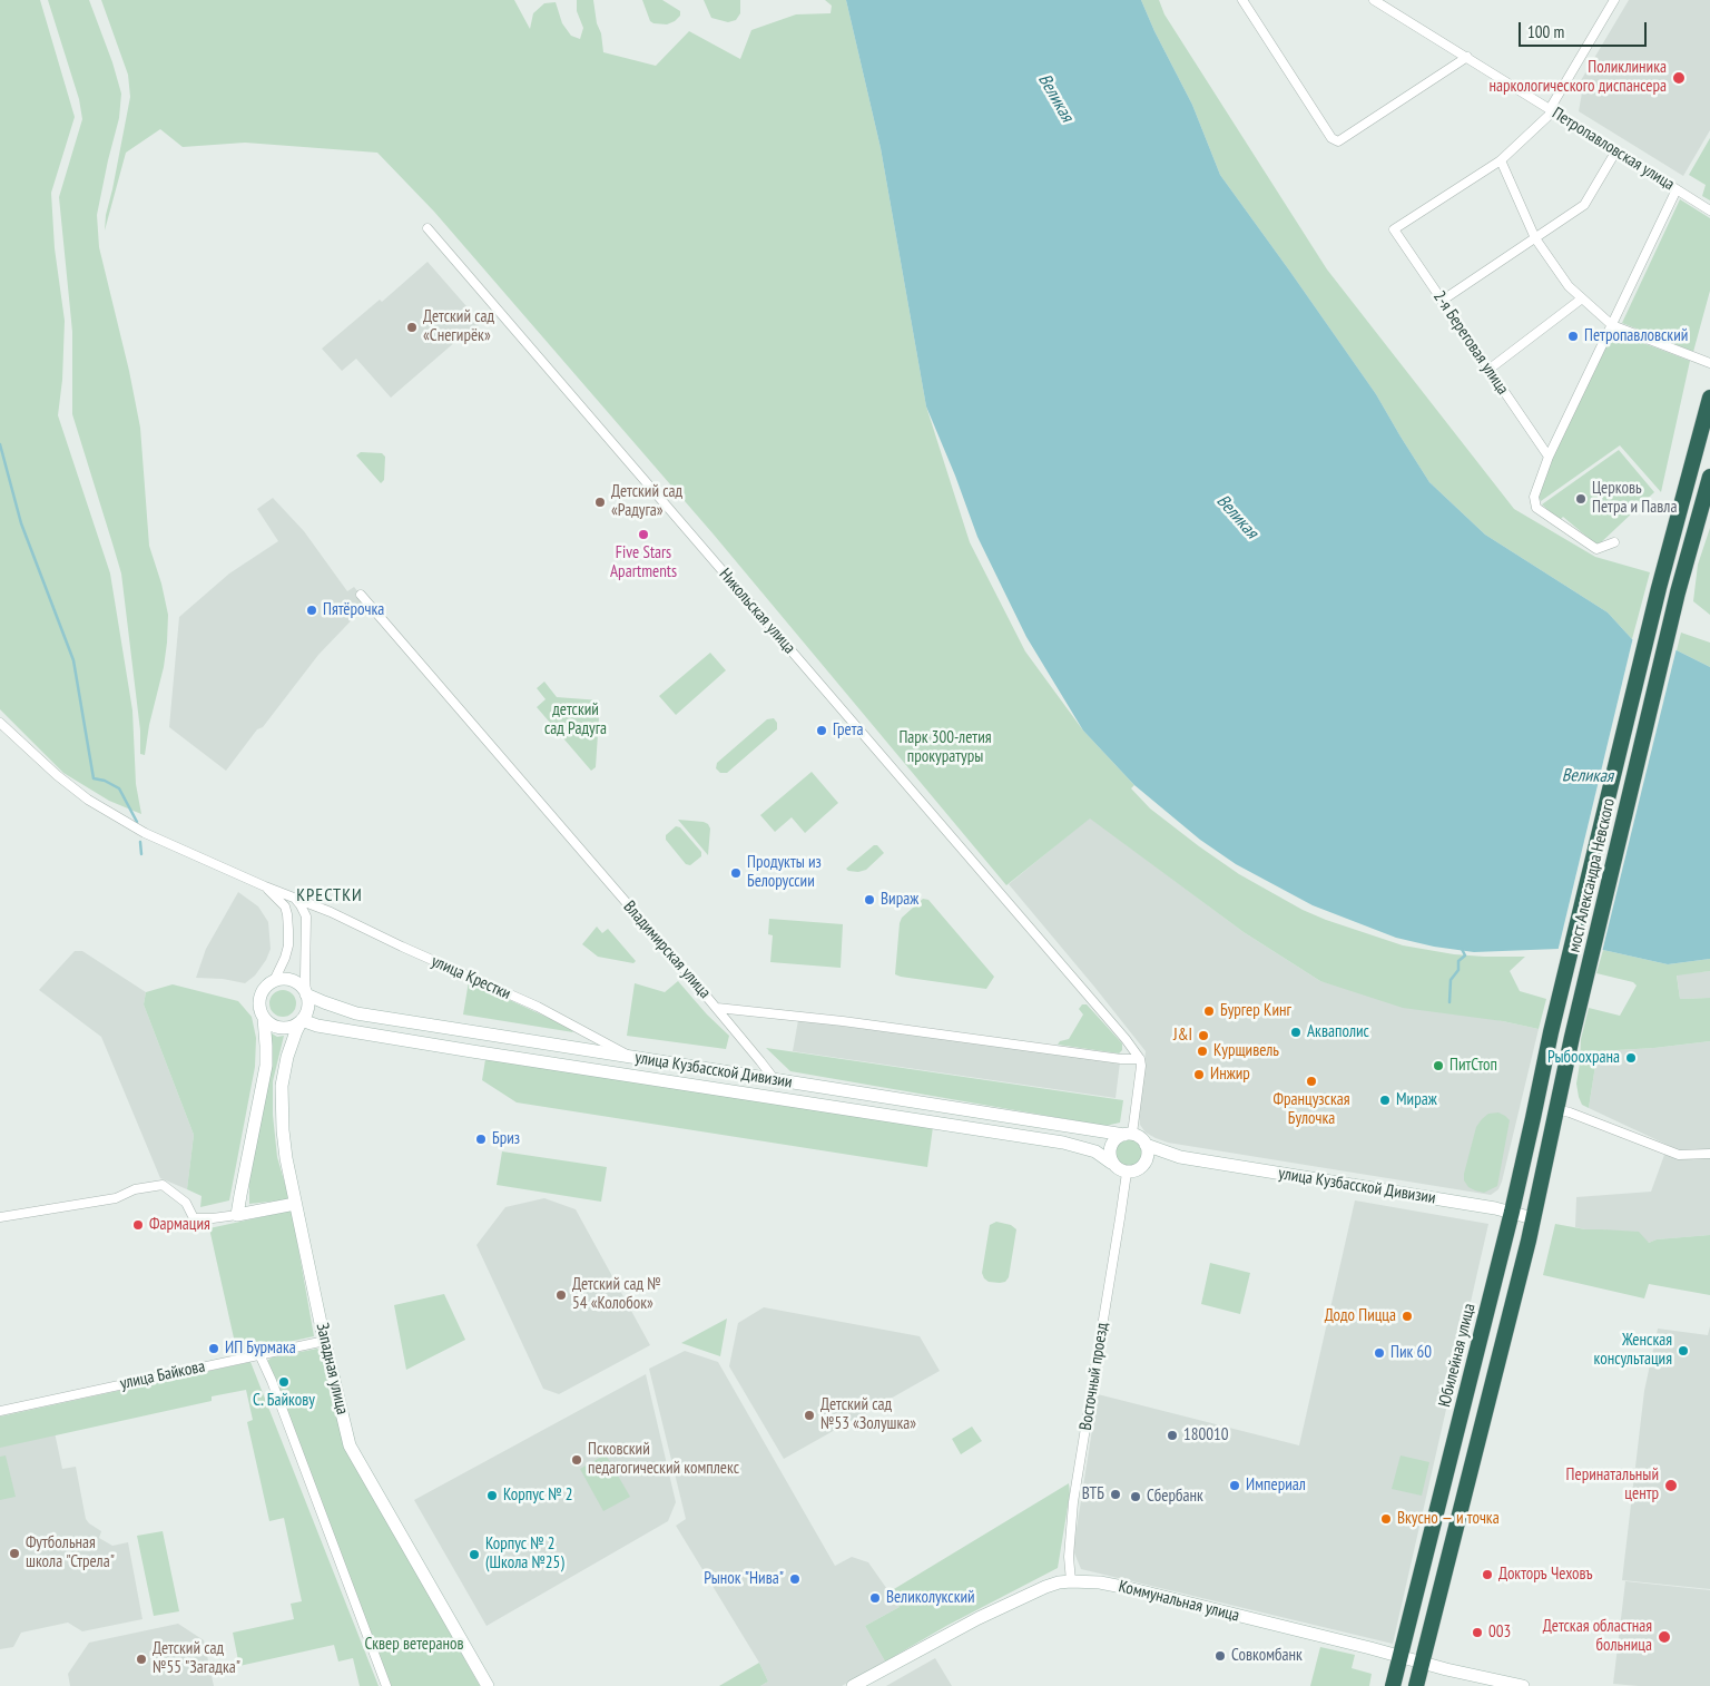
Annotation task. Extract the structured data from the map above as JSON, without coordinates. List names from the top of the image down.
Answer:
{
  "streets": {
    "highway": ["мост Александра Невского", "Юбилейная улица"],
    "street": [
      "Петропавловская улица",
      "2-я Береговая улица",
      "Никольская улица",
      "Владимирская улица",
      "улица Крестки",
      "улица Кузбасской Дивизии",
      "Западная улица",
      "улица Байкова",
      "Восточный проезд",
      "Коммунальная улица"
    ]
  },
  "crossings": [
    ["Никольская улица", "Владимирская улица"],
    ["мост Александра Невского", "Юбилейная улица"],
    ["улица Крестки", "улица Кузбасской Дивизии"],
    ["улица Кузбасской Дивизии", "Юбилейная улица"],
    ["улица Кузбасской Дивизии", "Западная улица"],
    ["улица Кузбасской Дивизии", "Восточный проезд"],
    ["Юбилейная улица", "Коммунальная улица"],
    ["Западная улица", "улица Байкова"],
    ["Восточный проезд", "Коммунальная улица"]
  ],
  "districts": ["КРЕСТКИ"],
  "water": ["Великая"],
  "parks": ["детский сад Радуга", "Парк 300-летия прокуратуры", "Сквер ветеранов"],
  "places": [
    "Поликлиника наркологического диспансера",
    "Детский сад «Снегирёк»",
    "Петропавловский",
    "Церковь Петра и Павла",
    "Детский сад «Радуга»",
    "Five Stars Apartments",
    "Пятёрочка",
    "Грета",
    "Продукты из Белоруссии",
    "Вираж",
    "Бургер Кинг",
    "Акваполис",
    "J&I",
    "Курщивель",
    "Рыбоохрана",
    "ПитСтоп",
    "Инжир",
    "Французская Булочка",
    "Мираж",
    "Бриз",
    "Фармация",
    "Детский сад № 54 «Колобок»",
    "Додо Пицца",
    "ИП Бурмака",
    "Женская консультация",
    "Пик 60",
    "С. Байкову",
    "Детский сад №53 «Золушка»",
    "180010",
    "Псковский педагогический комплекс",
    "Империал",
    "Перинатальный центр",
    "ВТБ",
    "Корпус № 2",
    "Сбербанк",
    "Вкусно — и точка",
    "Футбольная школа \"Стрела\"",
    "Корпус № 2 (Школа №25)",
    "Докторъ Чеховъ",
    "Рынок \"Нива\"",
    "Великолукский",
    "003",
    "Детская областная больница",
    "Совкомбанк",
    "Детский сад №55 \"Загадка\""
  ],
  "scale_bar": "100 m"
}
